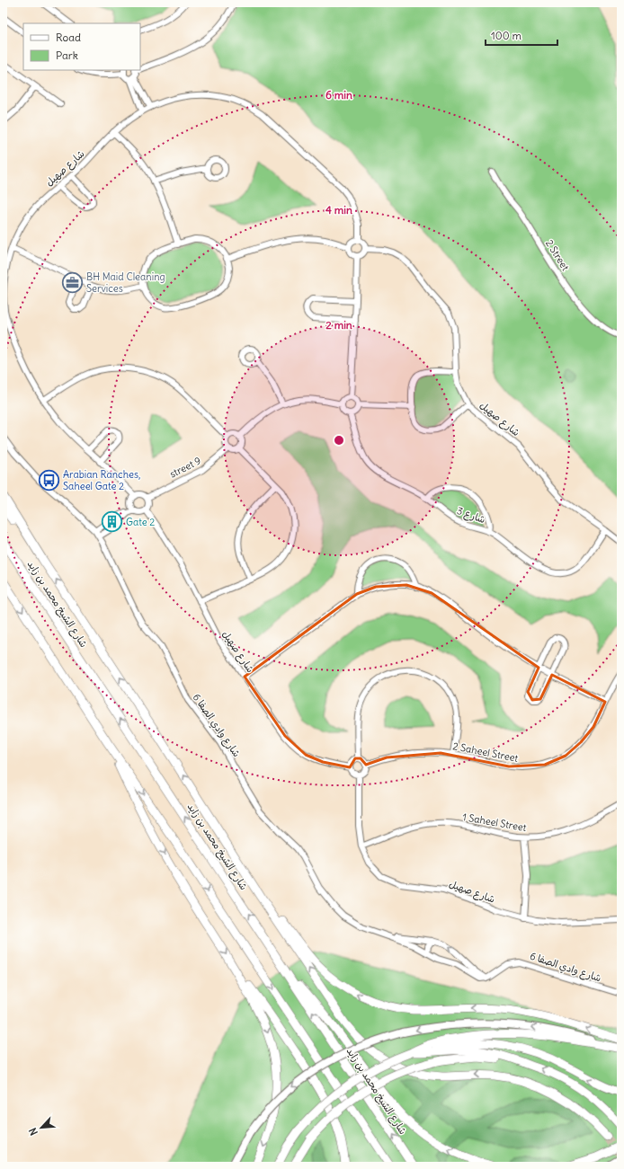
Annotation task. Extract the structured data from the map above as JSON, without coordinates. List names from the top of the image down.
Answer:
{
  "streets": {
    "highway": ["شارع الشيخ محمد بن زايد"],
    "street": [
      "شارع صهيل",
      "2 Street",
      "street 9",
      "3 شارع",
      "شارع وادي الصفا 6",
      "2 Saheel Street",
      "1 Saheel Street"
    ]
  },
  "crossings": [
    ["شارع صهيل", "street 9"],
    ["شارع صهيل", "3 شارع"],
    ["شارع صهيل", "2 Saheel Street"],
    ["شارع صهيل", "1 Saheel Street"]
  ],
  "places": {
    "office": ["BH Maid Cleaning Services"],
    "bus stop": ["Arabian Ranches, Saheel Gate 2"],
    "building": ["Gate 2"]
  },
  "legend": ["Road", "Park"],
  "scale_bar": "100 m",
  "north": "bottom left",
  "rings": ["6 min", "4 min", "2 min"]
}
